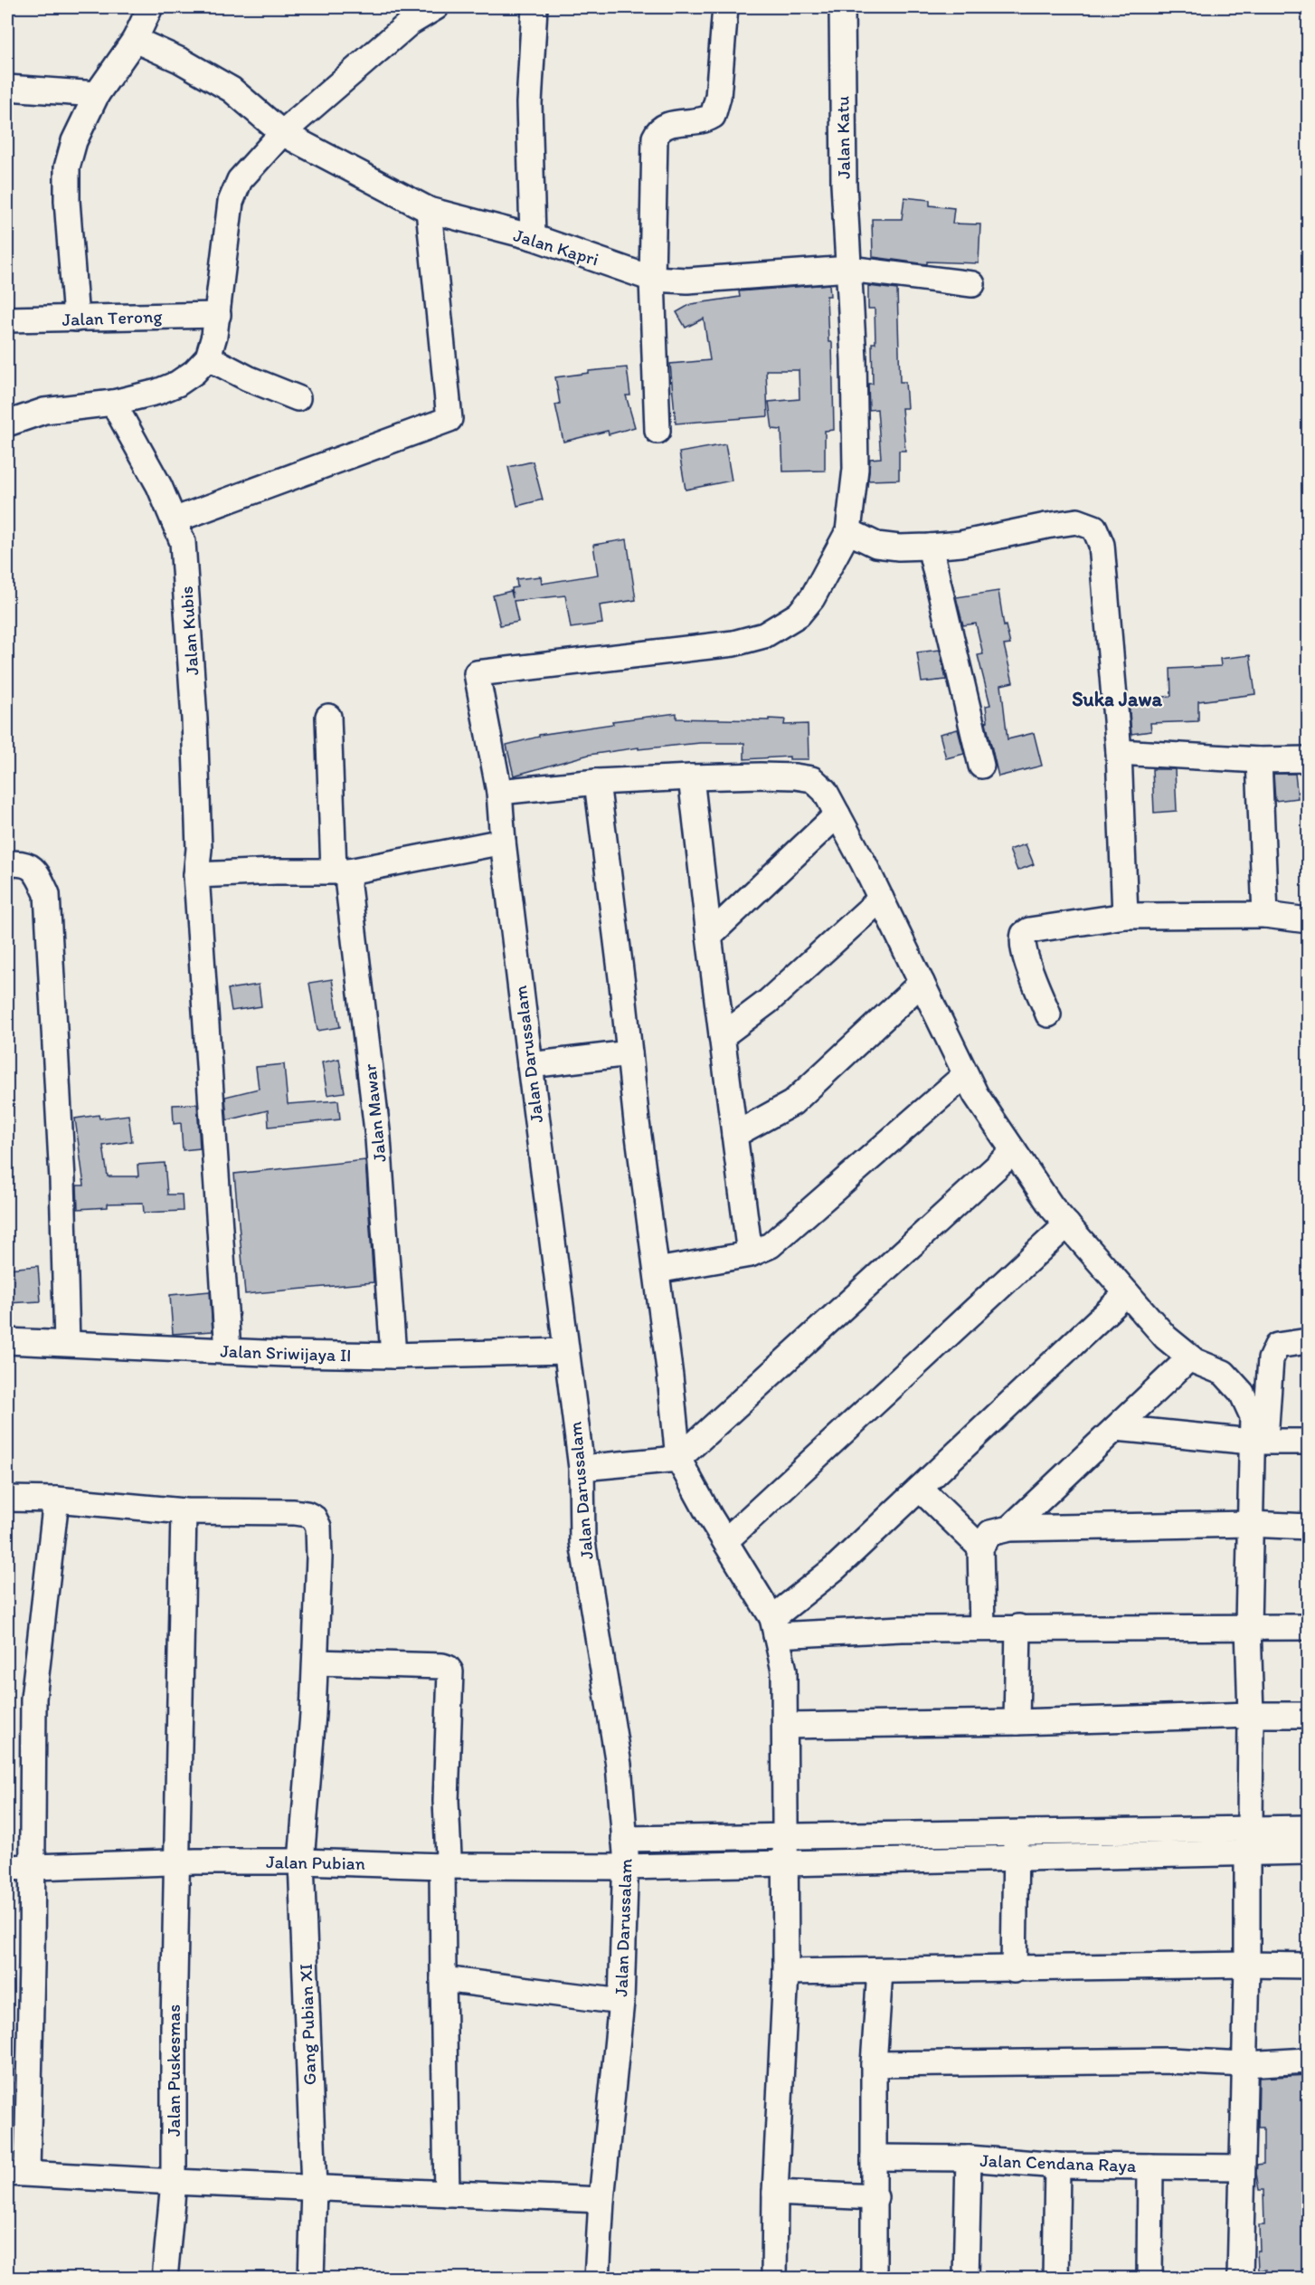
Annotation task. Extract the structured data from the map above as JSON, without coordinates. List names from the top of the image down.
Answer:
{
  "streets": {
    "street": [
      "Jalan Katu",
      "Jalan Kapri",
      "Jalan Terong",
      "Jalan Kubis",
      "Jalan Darussalam",
      "Jalan Mawar",
      "Jalan Sriwijaya II",
      "Jalan Pubian",
      "Gang Pubian XI",
      "Jalan Puskesmas",
      "Jalan Cendana Raya"
    ]
  },
  "crossings": [
    ["Jalan Katu", "Jalan Kapri"],
    ["Jalan Katu", "Jalan Darussalam"],
    ["Jalan Kubis", "Jalan Sriwijaya II"],
    ["Jalan Darussalam", "Jalan Sriwijaya II"],
    ["Jalan Darussalam", "Jalan Pubian"],
    ["Jalan Mawar", "Jalan Sriwijaya II"],
    ["Jalan Pubian", "Gang Pubian XI"],
    ["Jalan Pubian", "Jalan Puskesmas"],
    ["Gang Pubian XI", "Jalan Puskesmas"]
  ],
  "districts": ["Suka Jawa"]
}
